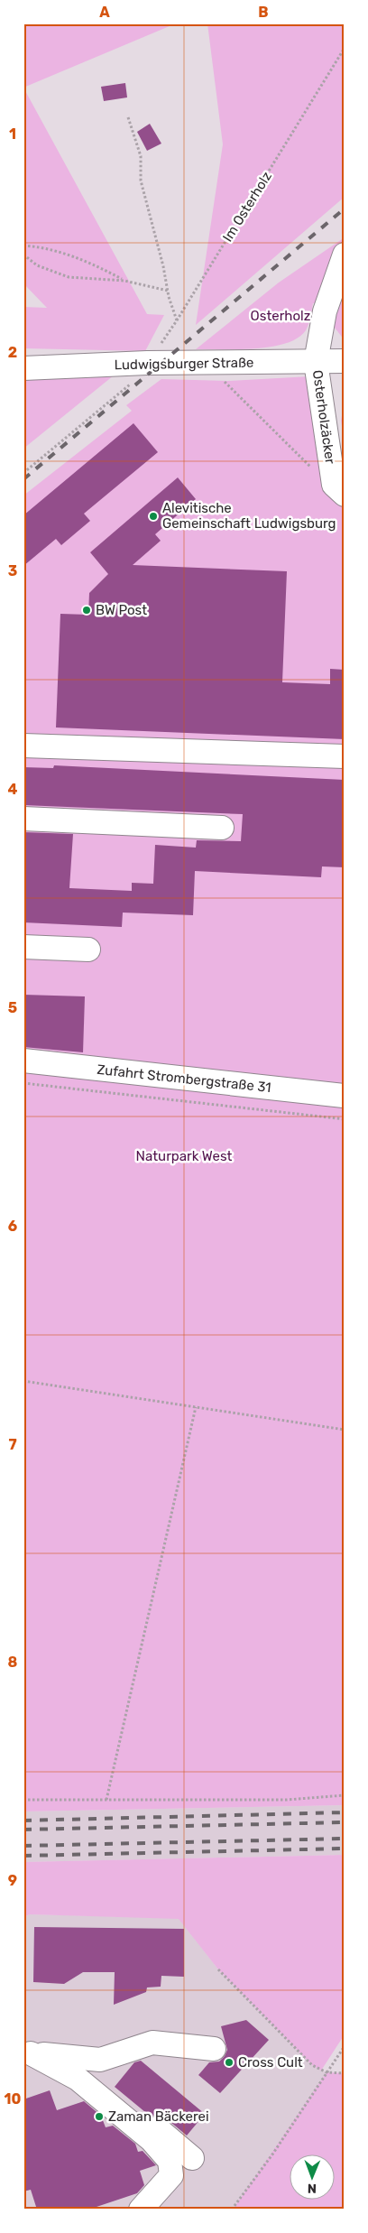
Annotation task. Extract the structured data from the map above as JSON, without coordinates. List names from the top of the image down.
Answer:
{
  "streets": {
    "street": ["Ludwigsburger Straße", "Osterholzäcker", "Zufahrt Strombergstraße 31"],
    "path": ["Im Osterholz"]
  },
  "crossings": [
    ["Im Osterholz", "Ludwigsburger Straße"],
    ["Ludwigsburger Straße", "Osterholzäcker"]
  ],
  "parks": ["Osterholz", "Naturpark West"],
  "places": [
    "Alevitische Gemeinschaft Ludwigsburg",
    "BW Post",
    "Cross Cult",
    "Zaman Bäckerei"
  ],
  "north": "bottom",
  "grid": {
    "columns": ["A", "B"],
    "rows": [
      "1",
      "2",
      "3",
      "4",
      "5",
      "6",
      "7",
      "8",
      "9",
      "10"
    ]
  }
}
